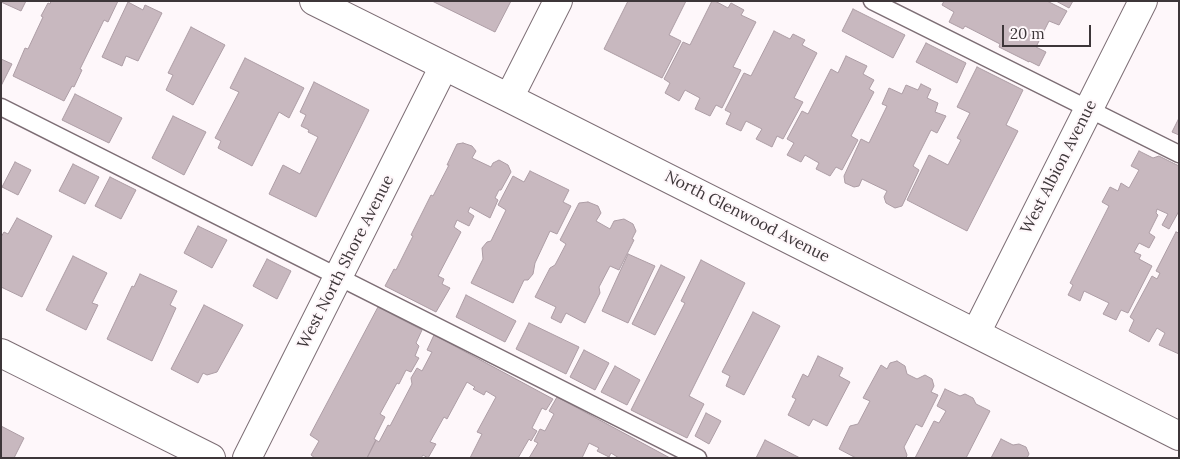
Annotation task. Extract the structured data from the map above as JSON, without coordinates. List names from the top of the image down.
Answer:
{
  "streets": {
    "street": ["West Albion Avenue", "North Glenwood Avenue", "West North Shore Avenue"]
  },
  "crossings": [
    ["West Albion Avenue", "North Glenwood Avenue"],
    ["North Glenwood Avenue", "West North Shore Avenue"]
  ],
  "scale_bar": "20 m"
}
